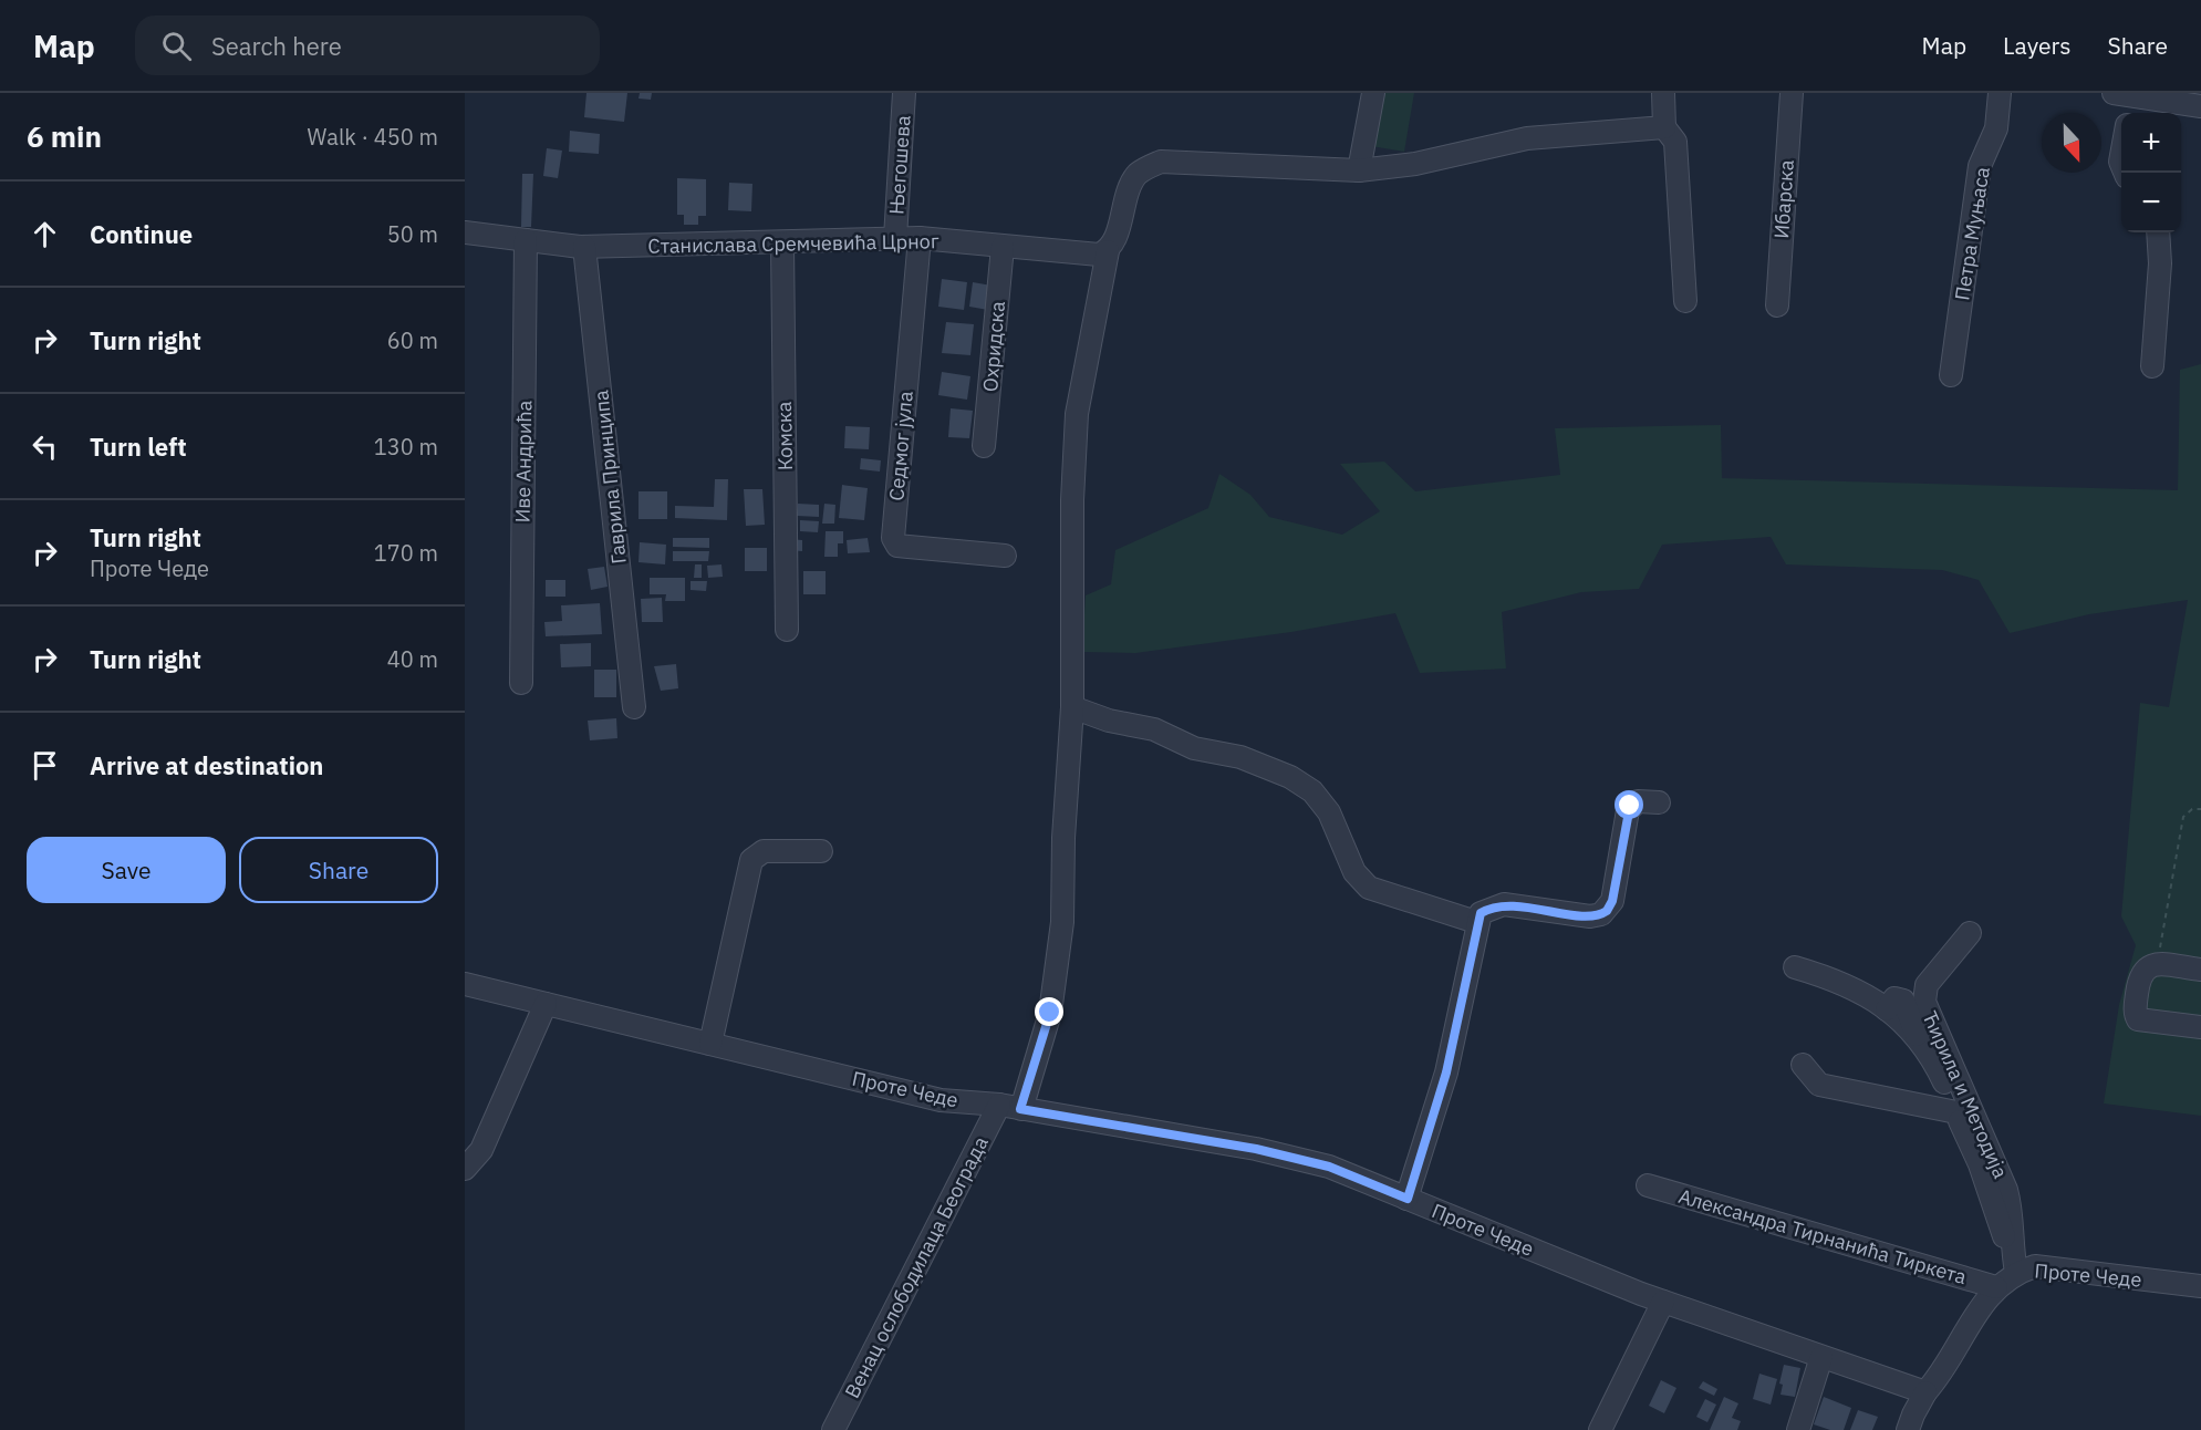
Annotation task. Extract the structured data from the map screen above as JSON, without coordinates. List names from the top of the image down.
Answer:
{
  "streets": {
    "street": [
      "Његошева",
      "Ибарска",
      "Петра Муњаса",
      "Станислава Сремчевића Црног",
      "Охридска",
      "Комска",
      "Седмог јула",
      "Иве Андрића",
      "Гаврила Принципа",
      "Проте Чеде",
      "Ћирила и Методија",
      "Александра Тирнанића Тиркета",
      "Венац ослободилаца Београда"
    ]
  },
  "crossings": [
    ["Његошева", "Станислава Сремчевића Црног"],
    ["Станислава Сремчевића Црног", "Охридска"],
    ["Станислава Сремчевића Црног", "Комска"],
    ["Станислава Сремчевића Црног", "Седмог јула"],
    ["Станислава Сремчевића Црног", "Иве Андрића"],
    ["Станислава Сремчевића Црног", "Гаврила Принципа"],
    ["Проте Чеде", "Ћирила и Методија"],
    ["Проте Чеде", "Александра Тирнанића Тиркета"],
    ["Проте Чеде", "Венац ослободилаца Београда"]
  ],
  "north": "bottom",
  "page": {
    "header": "Map",
    "search": "Search here",
    "nav": ["Map", "Layers", "Share"],
    "heading": ["6 min", "Walk · 450 m"],
    "map_buttons": ["+", "−"],
    "list": [
      ["Continue", "50 m"],
      ["Turn right", "60 m"],
      ["Turn left", "130 m"],
      ["Turn right", "Проте Чеде", "170 m"],
      ["Turn right", "40 m"],
      "Arrive at destination"
    ],
    "buttons": ["Save", "Share"]
  }
}
